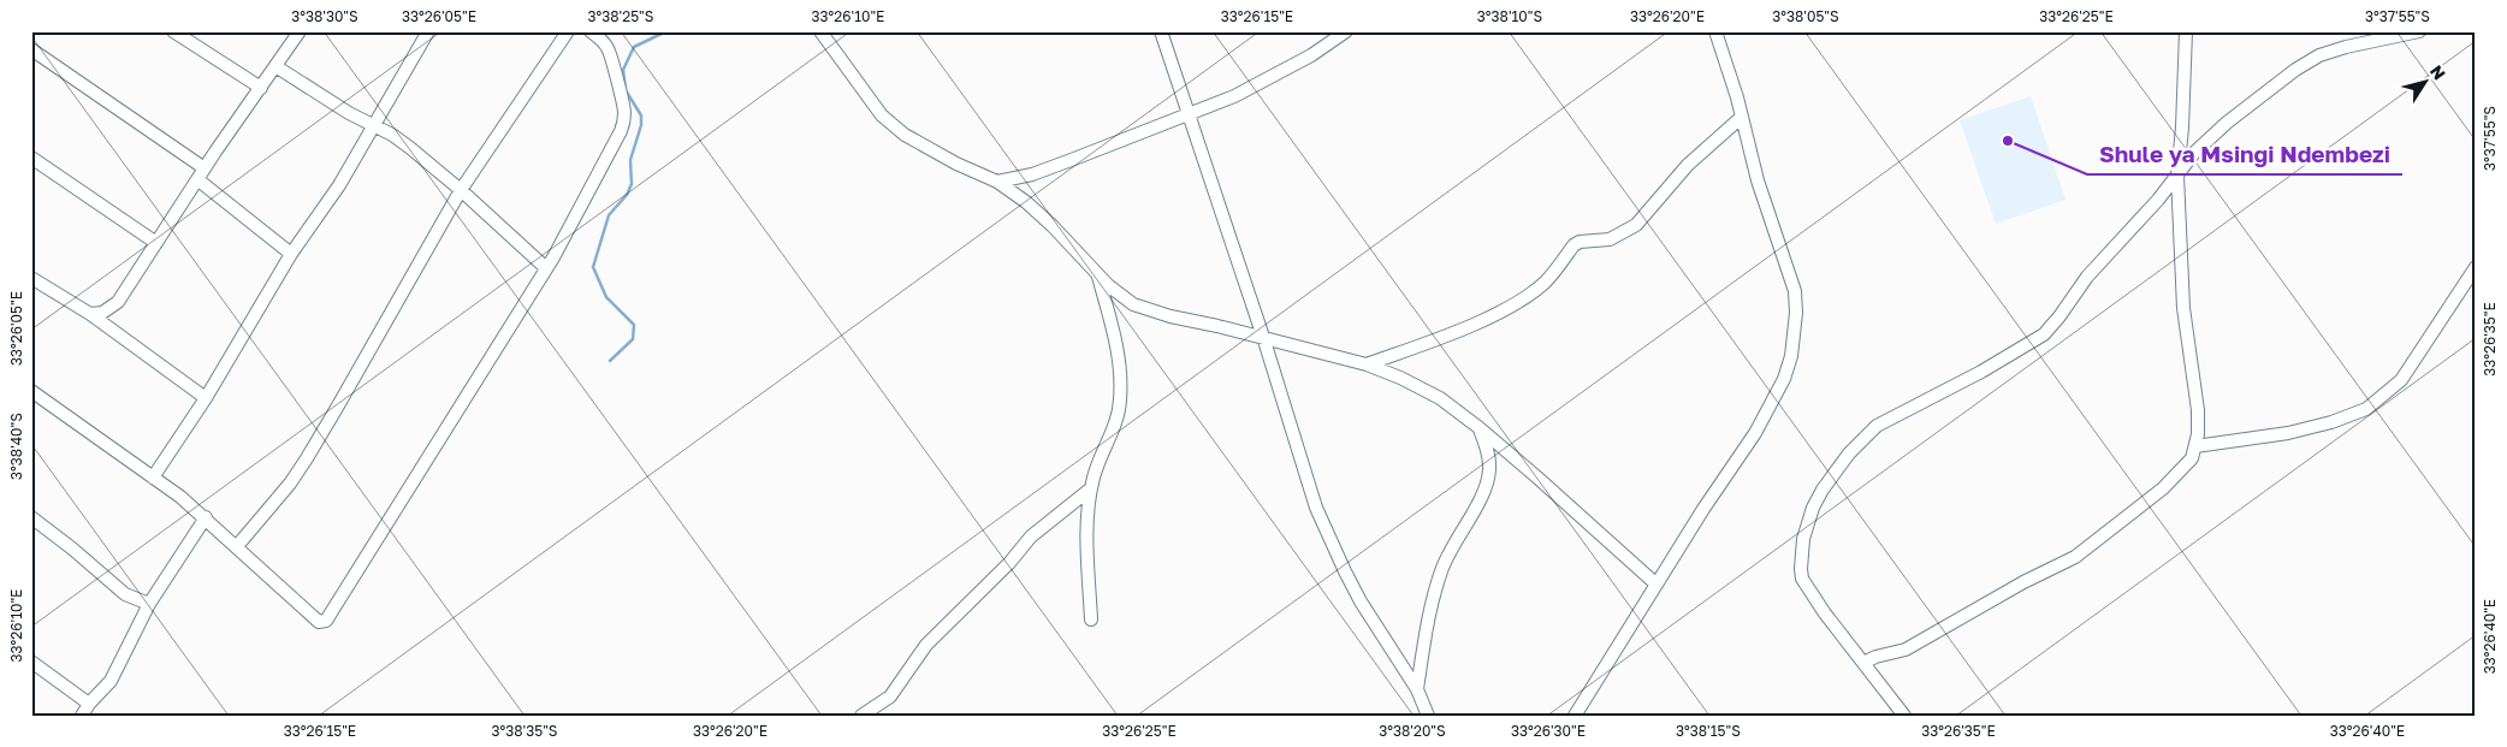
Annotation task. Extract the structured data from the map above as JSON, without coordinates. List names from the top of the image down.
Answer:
{
  "places": ["Shule ya Msingi Ndembezi"],
  "north": "top right",
  "coordinates": [
    "3°38'30\"S",
    "33°26'05\"E",
    "3°38'25\"S",
    "33°26'10\"E",
    "33°26'15\"E",
    "3°38'10\"S",
    "33°26'20\"E",
    "3°38'05\"S",
    "33°26'25\"E",
    "3°37'55\"S",
    "33°26'35\"E",
    "3°38'40\"S",
    "33°26'40\"E",
    "3°38'35\"S",
    "3°38'20\"S",
    "33°26'30\"E",
    "3°38'15\"S"
  ]
}
